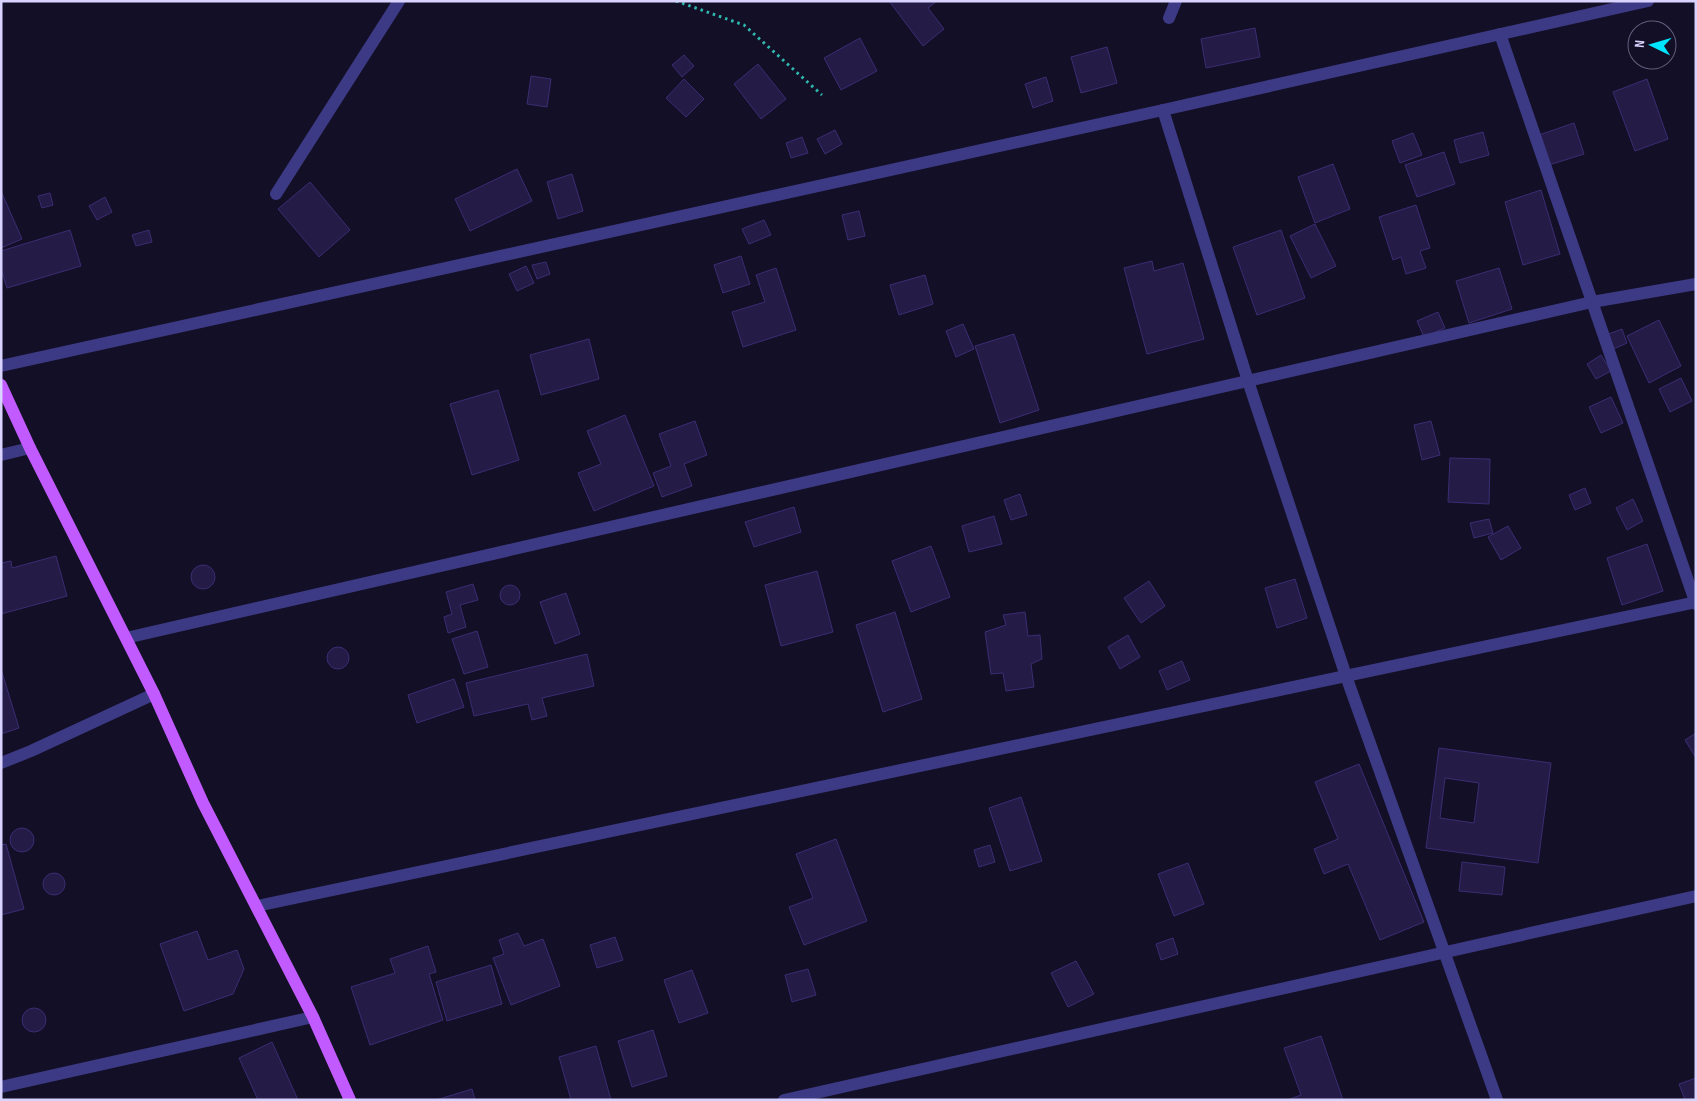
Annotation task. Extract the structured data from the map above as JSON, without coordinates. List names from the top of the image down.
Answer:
{
  "north": "left"
}
